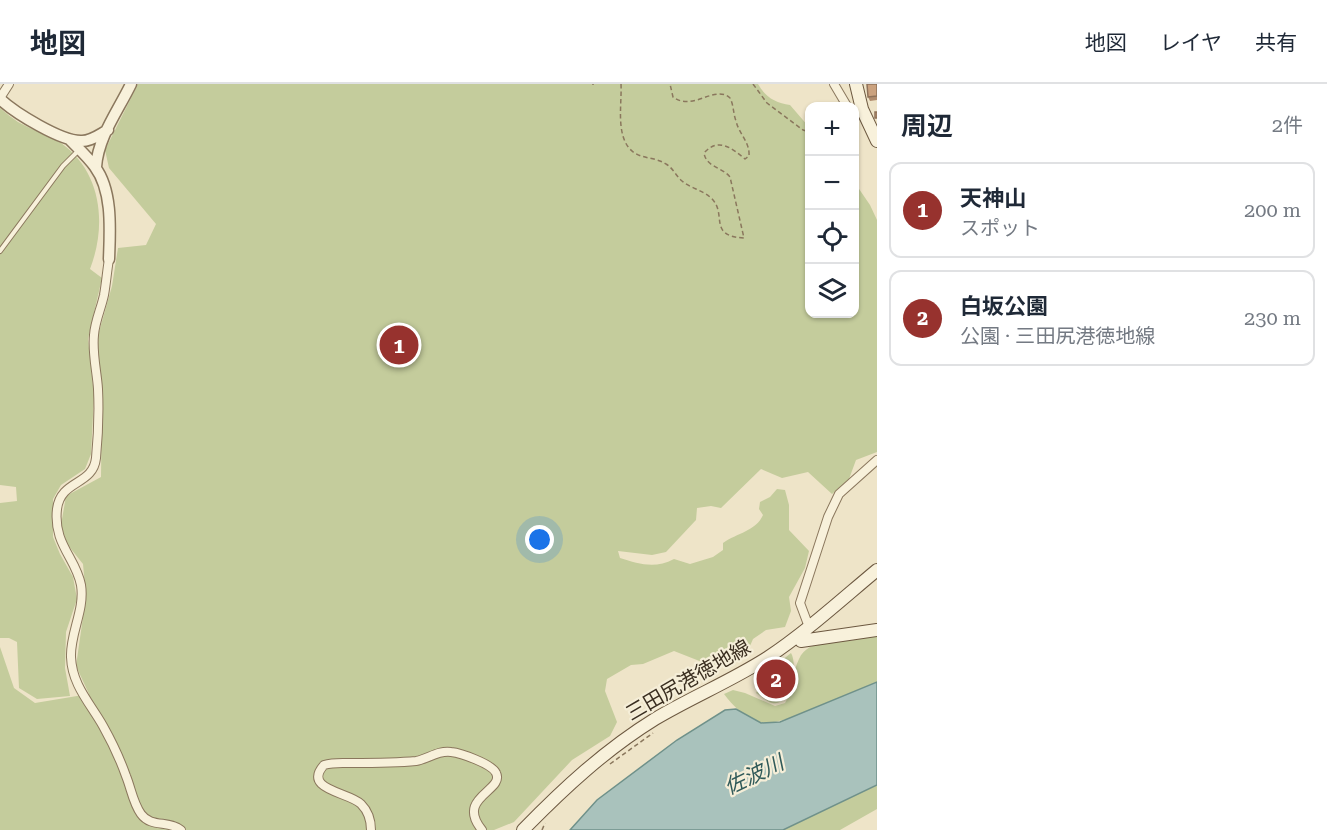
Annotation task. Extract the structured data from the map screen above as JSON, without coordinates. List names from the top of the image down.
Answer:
{
  "streets": {
    "main road": ["三田尻港徳地線"]
  },
  "water": ["佐波川"],
  "page": {
    "header": "地図",
    "nav": ["地図", "レイヤ", "共有"],
    "heading": ["周辺", "2件"],
    "map_buttons": ["+", "−"],
    "list": [
      {
        "mark": "1",
        "name": "天神山",
        "note": "スポット",
        "value": "200 m"
      },
      {
        "mark": "2",
        "name": "白坂公園",
        "note": "公園 · 三田尻港徳地線",
        "value": "230 m"
      }
    ],
    "pins": ["1", "2"]
  }
}
